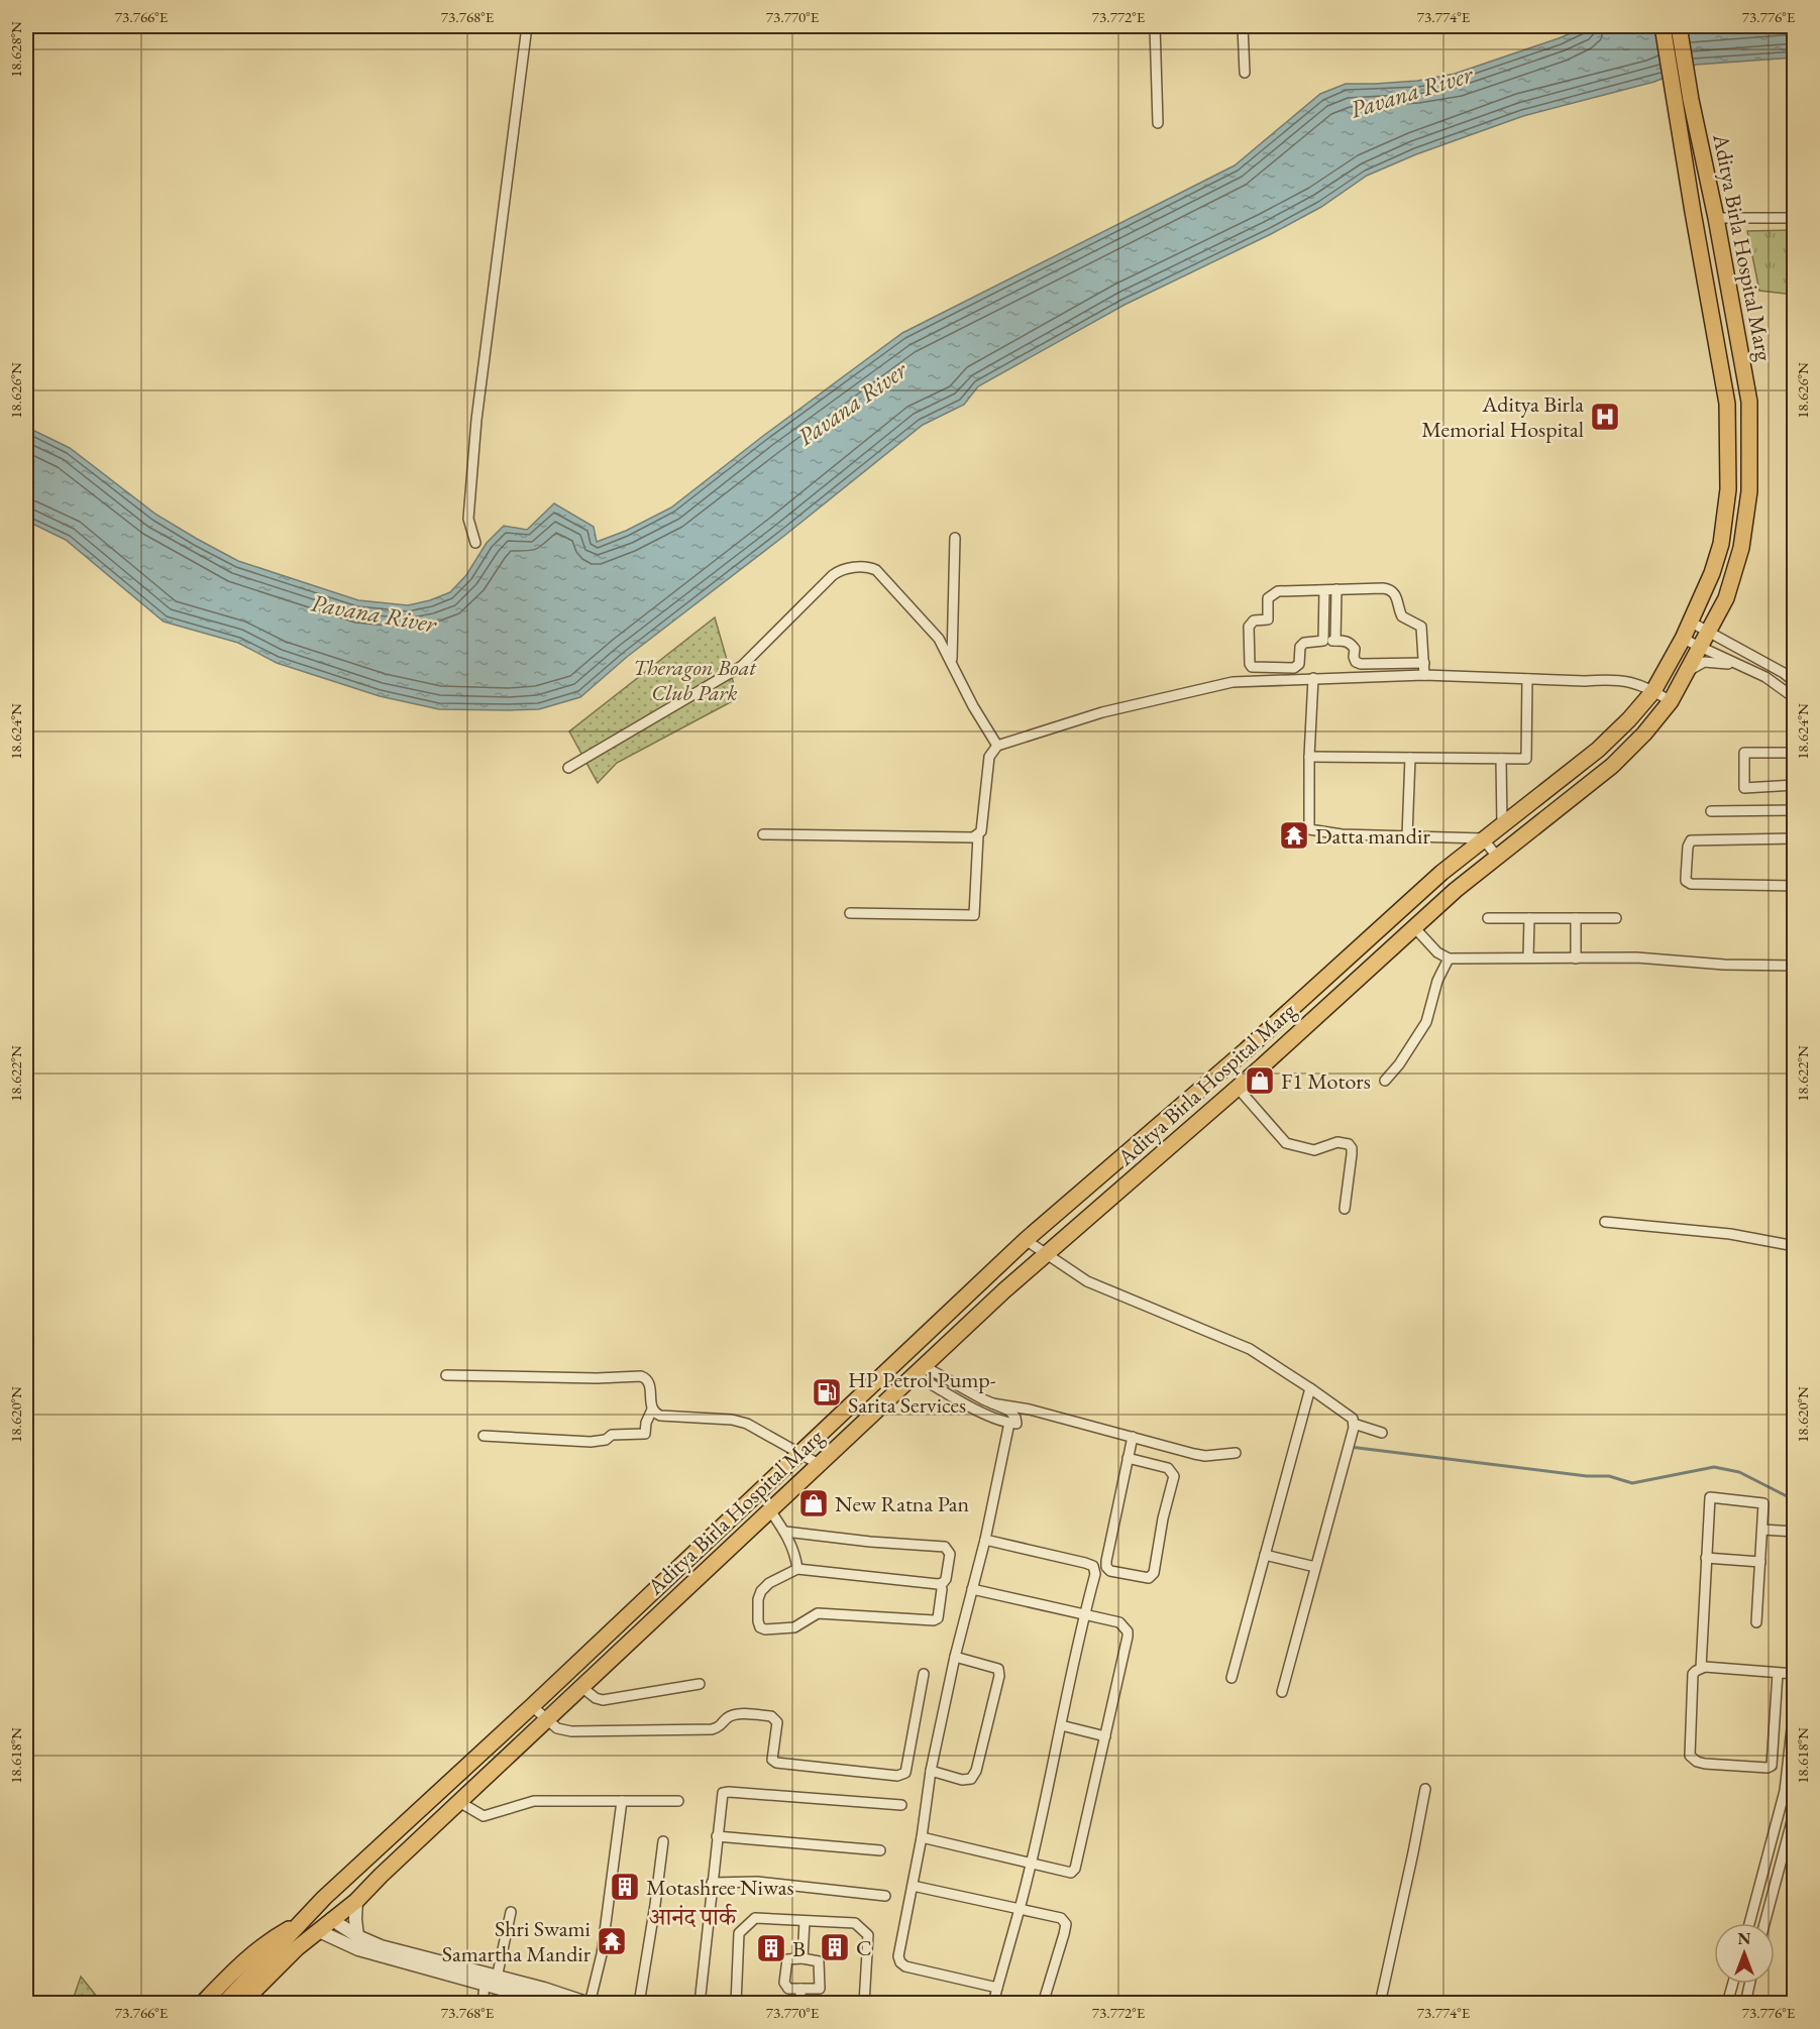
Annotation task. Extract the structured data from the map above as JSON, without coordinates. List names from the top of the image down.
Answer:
{
  "streets": {
    "main road": ["Aditya Birla Hospital Marg"]
  },
  "districts": ["आनंद पार्क"],
  "water": ["Pavana River"],
  "parks": ["Theragon Boat Club Park"],
  "places": {
    "hospital": ["Aditya Birla Memorial Hospital"],
    "temple": ["Datta mandir", "Shri Swami Samartha Mandir"],
    "shop": ["F1 Motors", "New Ratna Pan"],
    "fuel station": ["HP Petrol Pump- Sarita Services"],
    "building": ["Motashree Niwas", "C", "B"]
  },
  "north": "top",
  "coordinates": [
    "73.766°E",
    "73.768°E",
    "73.770°E",
    "73.772°E",
    "73.774°E",
    "73.776°E",
    "18.628°N",
    "18.626°N",
    "18.624°N",
    "18.622°N",
    "18.620°N",
    "18.618°N"
  ]
}
